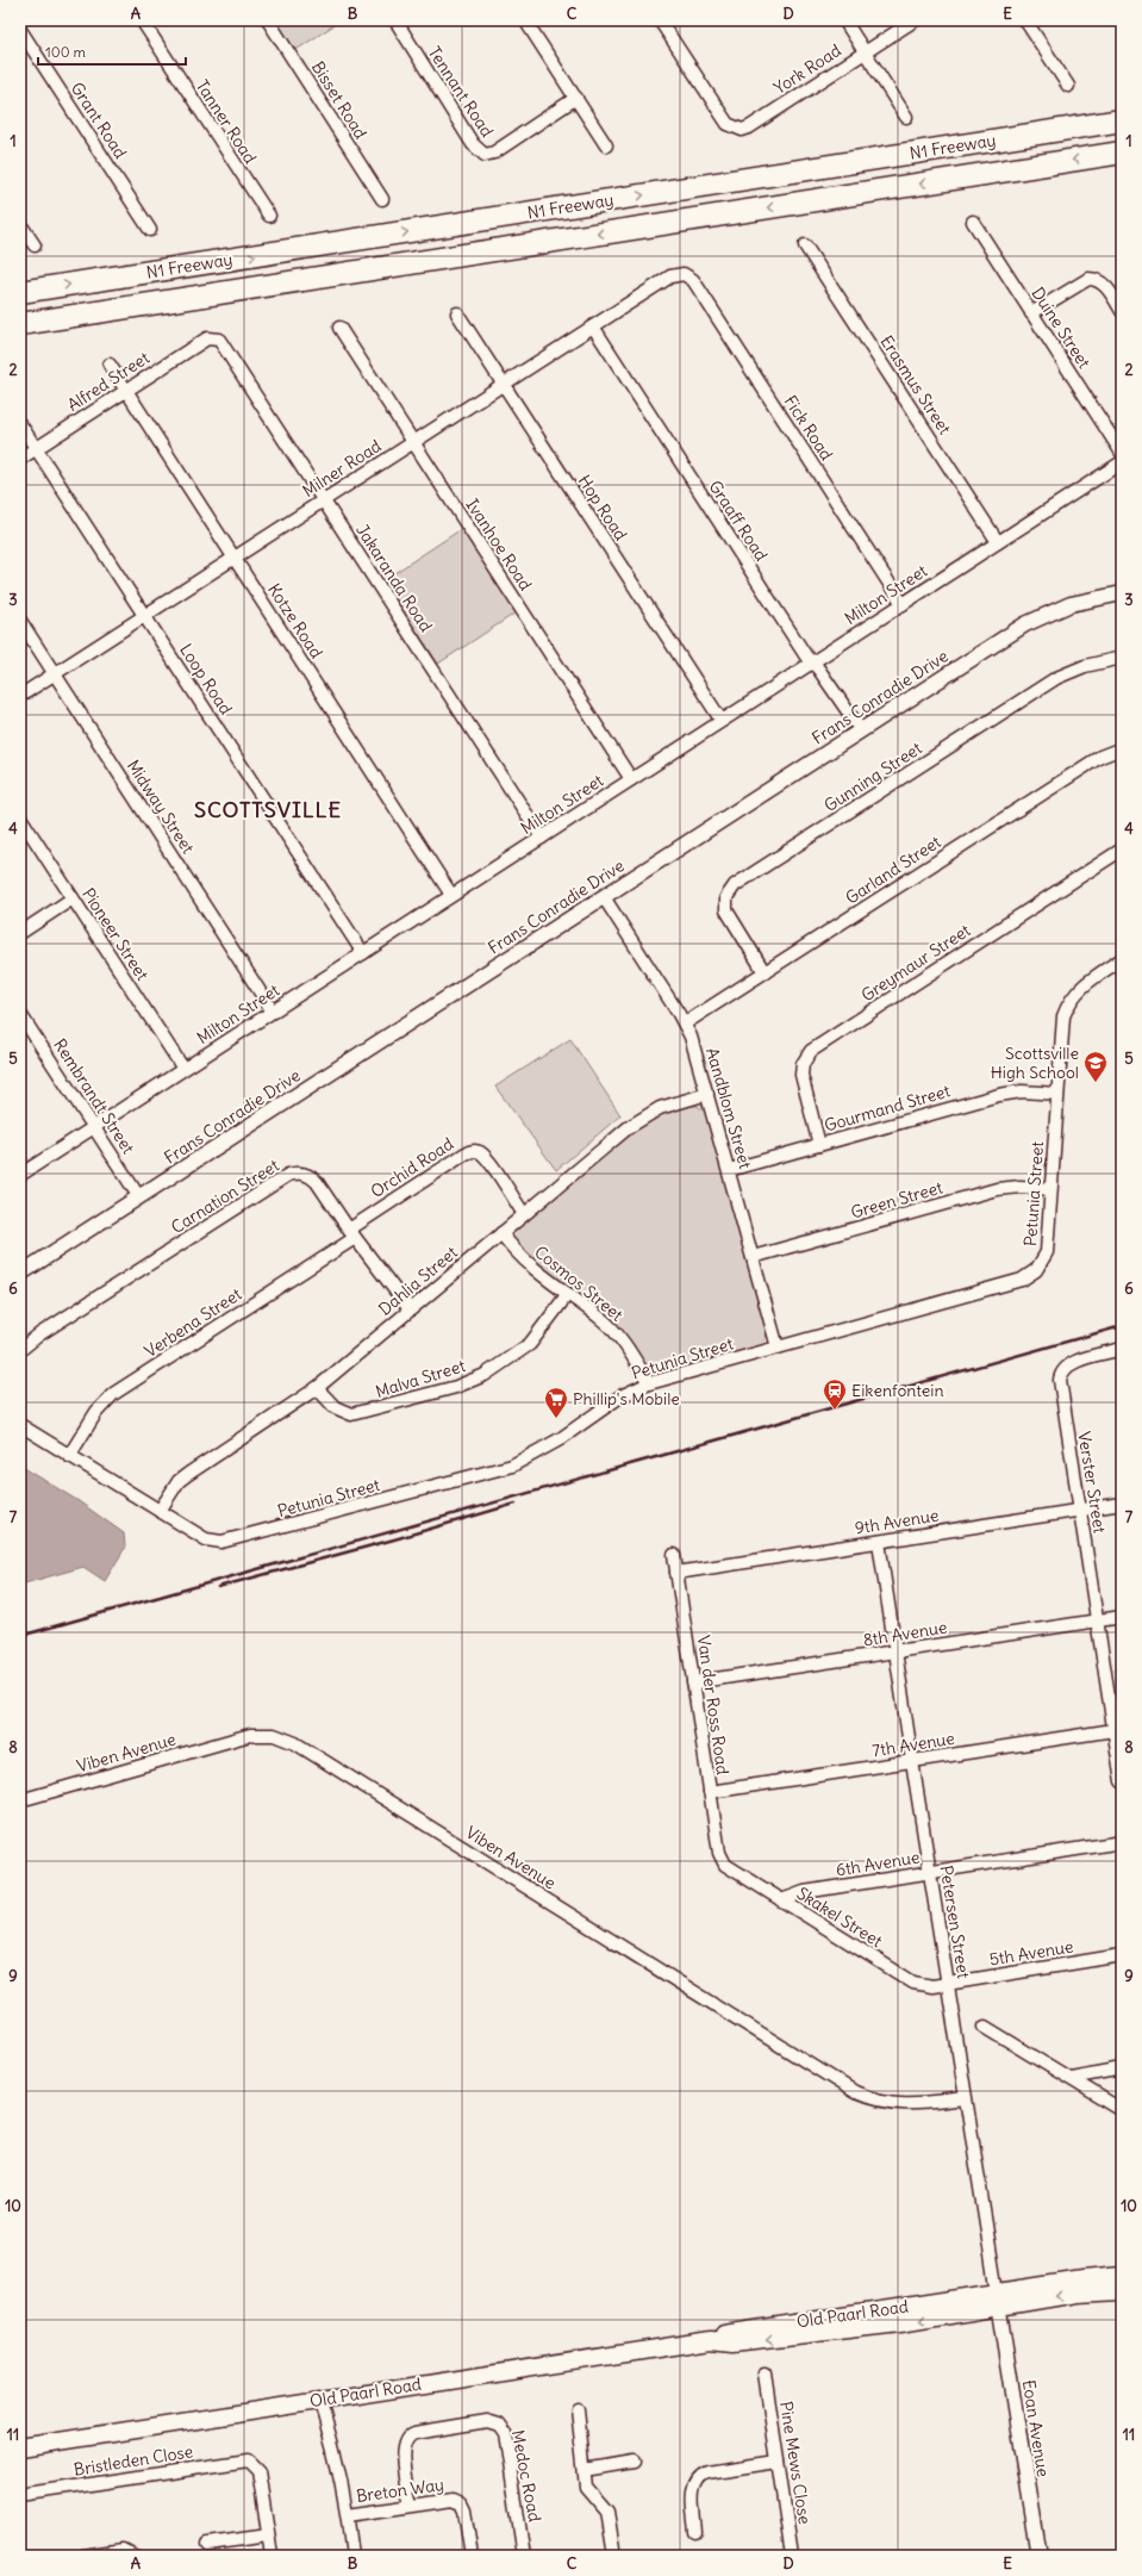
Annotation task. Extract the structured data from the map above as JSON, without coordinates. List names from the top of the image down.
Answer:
{
  "streets": {
    "highway": ["N1 Freeway"],
    "main road": ["Old Paarl Road"],
    "street": [
      "York Road",
      "Tennant Road",
      "Bisset Road",
      "Grant Road",
      "Tanner Road",
      "Duine Street",
      "Alfred Street",
      "Erasmus Street",
      "Fick Road",
      "Milner Road",
      "Hop Road",
      "Graaff Road",
      "Ivanhoe Road",
      "Jakaranda Road",
      "Milton Street",
      "Kotze Road",
      "Loop Road",
      "Frans Conradie Drive",
      "Gunning Street",
      "Midway Street",
      "Garland Street",
      "Pioneer Street",
      "Greymaur Street",
      "Rembrandt Street",
      "Aandblom Street",
      "Gourmand Street",
      "Orchid Road",
      "Petunia Street",
      "Carnation Street",
      "Green Street",
      "Dahlia Street",
      "Cosmos Street",
      "Verbena Street",
      "Malva Street",
      "Verster Street",
      "9th Avenue",
      "8th Avenue",
      "Van der Ross Road",
      "7th Avenue",
      "Viben Avenue",
      "6th Avenue",
      "Skakel Street",
      "Petersen Street",
      "5th Avenue",
      "Eoan Avenue",
      "Bristleden Close",
      "Pine Mews Close",
      "Medoc Road",
      "Breton Way"
    ]
  },
  "crossings": [
    ["Alfred Street", "Jakaranda Road"],
    ["Alfred Street", "Kotze Road"],
    ["Alfred Street", "Loop Road"],
    ["Erasmus Street", "Milton Street"],
    ["Fick Road", "Milner Road"],
    ["Fick Road", "Milton Street"],
    ["Milner Road", "Hop Road"],
    ["Milner Road", "Graaff Road"],
    ["Milner Road", "Ivanhoe Road"],
    ["Milner Road", "Jakaranda Road"],
    ["Milner Road", "Kotze Road"],
    ["Milner Road", "Loop Road"],
    ["Milner Road", "Midway Street"],
    ["Hop Road", "Milton Street"],
    ["Graaff Road", "Milton Street"],
    ["Graaff Road", "Frans Conradie Drive"],
    ["Ivanhoe Road", "Milton Street"],
    ["Jakaranda Road", "Milton Street"],
    ["Milton Street", "Kotze Road"],
    ["Milton Street", "Loop Road"],
    ["Milton Street", "Midway Street"],
    ["Milton Street", "Pioneer Street"],
    ["Milton Street", "Rembrandt Street"],
    ["Frans Conradie Drive", "Rembrandt Street"],
    ["Frans Conradie Drive", "Aandblom Street"],
    ["Gunning Street", "Garland Street"],
    ["Garland Street", "Aandblom Street"],
    ["Greymaur Street", "Gourmand Street"],
    ["Aandblom Street", "Gourmand Street"],
    ["Aandblom Street", "Petunia Street"],
    ["Aandblom Street", "Green Street"],
    ["Aandblom Street", "Dahlia Street"],
    ["Gourmand Street", "Petunia Street"],
    ["Orchid Road", "Carnation Street"],
    ["Orchid Road", "Dahlia Street"],
    ["Orchid Road", "Verbena Street"],
    ["Petunia Street", "Green Street"],
    ["Petunia Street", "Dahlia Street"],
    ["Petunia Street", "Cosmos Street"],
    ["Petunia Street", "Verbena Street"],
    ["Carnation Street", "Dahlia Street"],
    ["Carnation Street", "Verbena Street"],
    ["Dahlia Street", "Cosmos Street"],
    ["Dahlia Street", "Malva Street"],
    ["Cosmos Street", "Malva Street"],
    ["Verster Street", "9th Avenue"],
    ["Verster Street", "8th Avenue"],
    ["Verster Street", "7th Avenue"],
    ["9th Avenue", "Van der Ross Road"],
    ["9th Avenue", "Petersen Street"],
    ["8th Avenue", "Van der Ross Road"],
    ["8th Avenue", "Petersen Street"],
    ["Van der Ross Road", "7th Avenue"],
    ["Van der Ross Road", "Skakel Street"],
    ["7th Avenue", "Petersen Street"],
    ["Viben Avenue", "Petersen Street"],
    ["6th Avenue", "Skakel Street"],
    ["6th Avenue", "Petersen Street"],
    ["Skakel Street", "Petersen Street"],
    ["Skakel Street", "5th Avenue"],
    ["Petersen Street", "5th Avenue"],
    ["Petersen Street", "Old Paarl Road"],
    ["Petersen Street", "Eoan Avenue"],
    ["Old Paarl Road", "Eoan Avenue"],
    ["Medoc Road", "Breton Way"]
  ],
  "districts": ["SCOTTSVILLE"],
  "places": {
    "school or university": ["Scottsville High School"],
    "station": ["Eikenfontein"],
    "supermarket": ["Phillip's Mobile"]
  },
  "scale_bar": "100 m",
  "grid": {
    "columns": [
      "A",
      "B",
      "C",
      "D",
      "E"
    ],
    "rows": [
      "1",
      "2",
      "3",
      "4",
      "5",
      "6",
      "7",
      "8",
      "9",
      "10",
      "11"
    ]
  }
}
